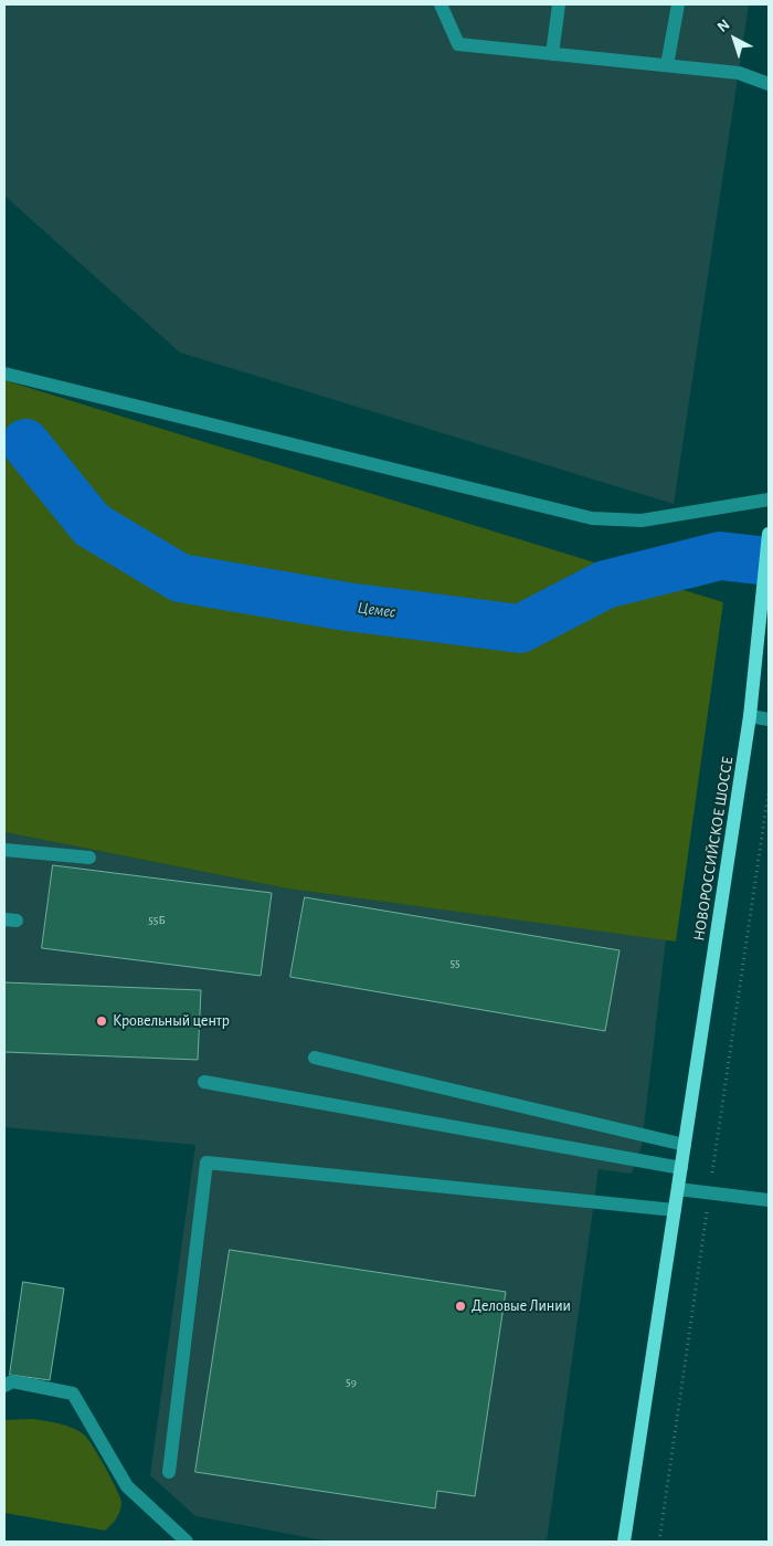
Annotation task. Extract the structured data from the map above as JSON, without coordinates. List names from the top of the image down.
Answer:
{
  "streets": {
    "main road": ["НОВОРОССИЙСКОЕ ШОССЕ"]
  },
  "water": ["Цемес"],
  "places": ["Кровельный центр", "Деловые Линии"],
  "house_numbers": ["55Б", "55", "59"],
  "north": "top left"
}
